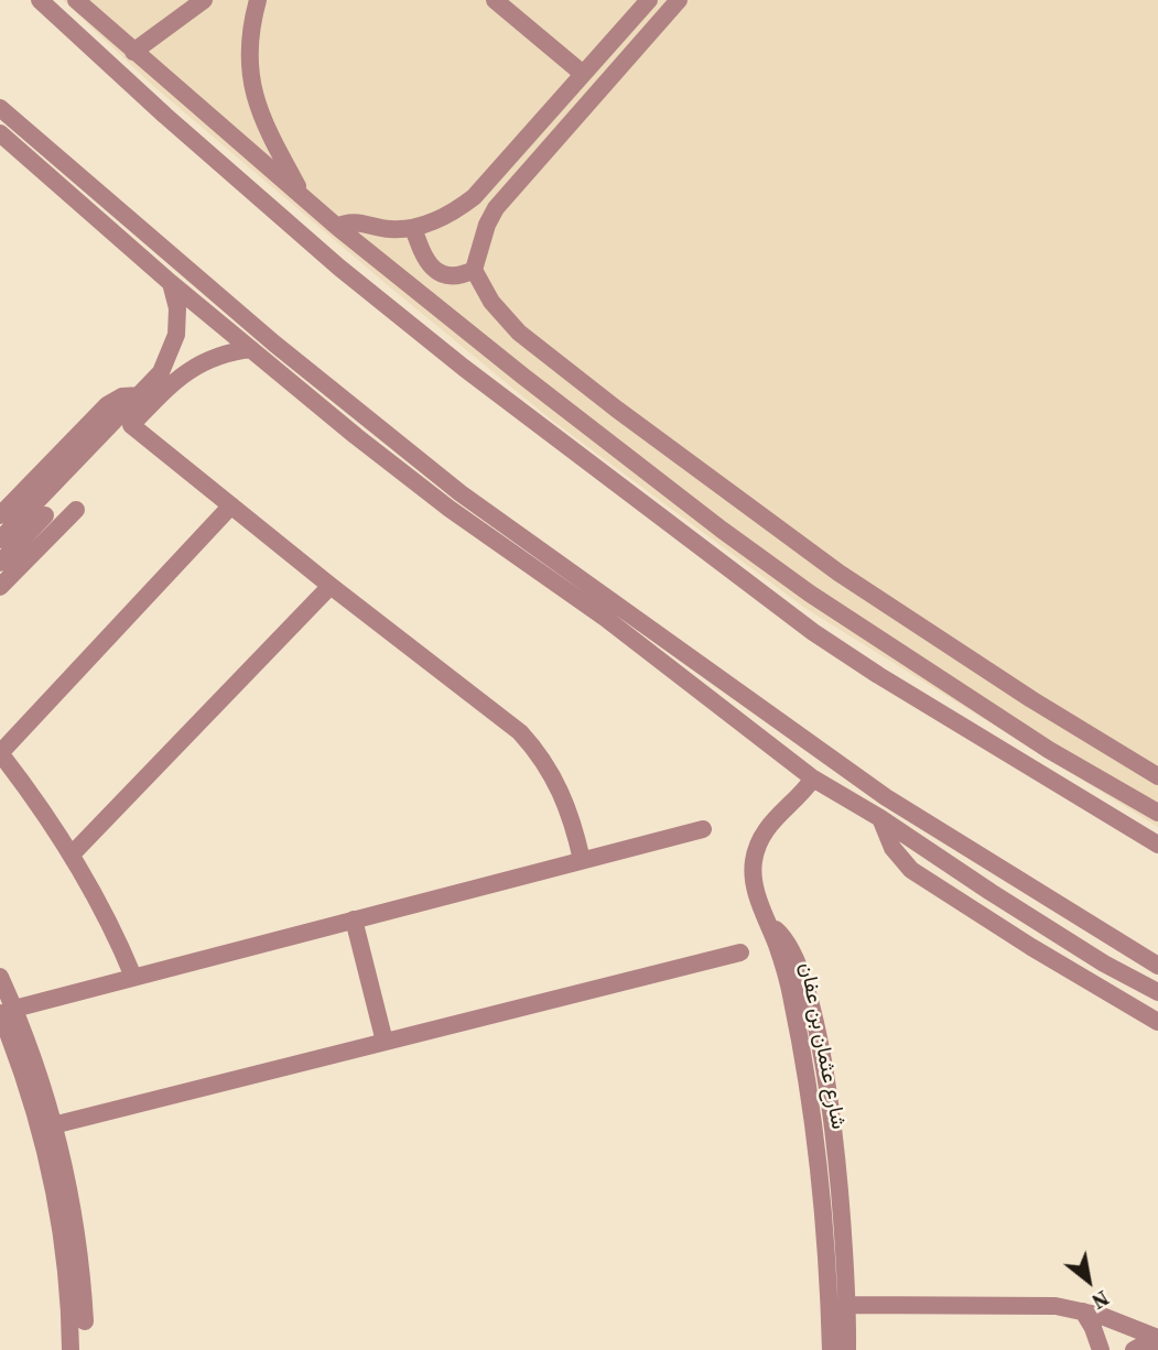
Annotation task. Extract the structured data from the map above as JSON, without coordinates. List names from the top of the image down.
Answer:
{
  "streets": {
    "street": ["شارع عثمان بن عفان"]
  },
  "north": "bottom right"
}
